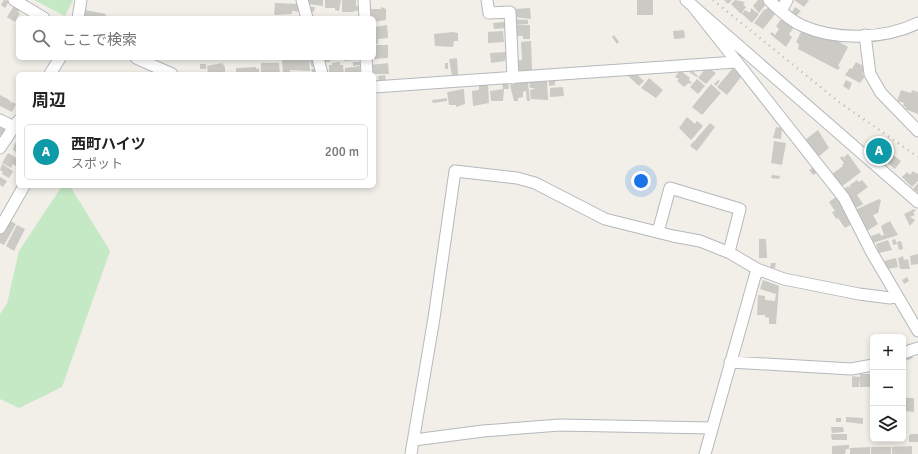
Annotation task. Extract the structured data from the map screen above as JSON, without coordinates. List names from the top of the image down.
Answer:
{
  "page": {
    "search": "ここで検索",
    "heading": "周辺",
    "list": [
      {
        "mark": "A",
        "name": "西町ハイツ",
        "note": "スポット",
        "value": "200 m"
      }
    ],
    "pins": "A",
    "map_buttons": ["+", "−"]
  }
}
